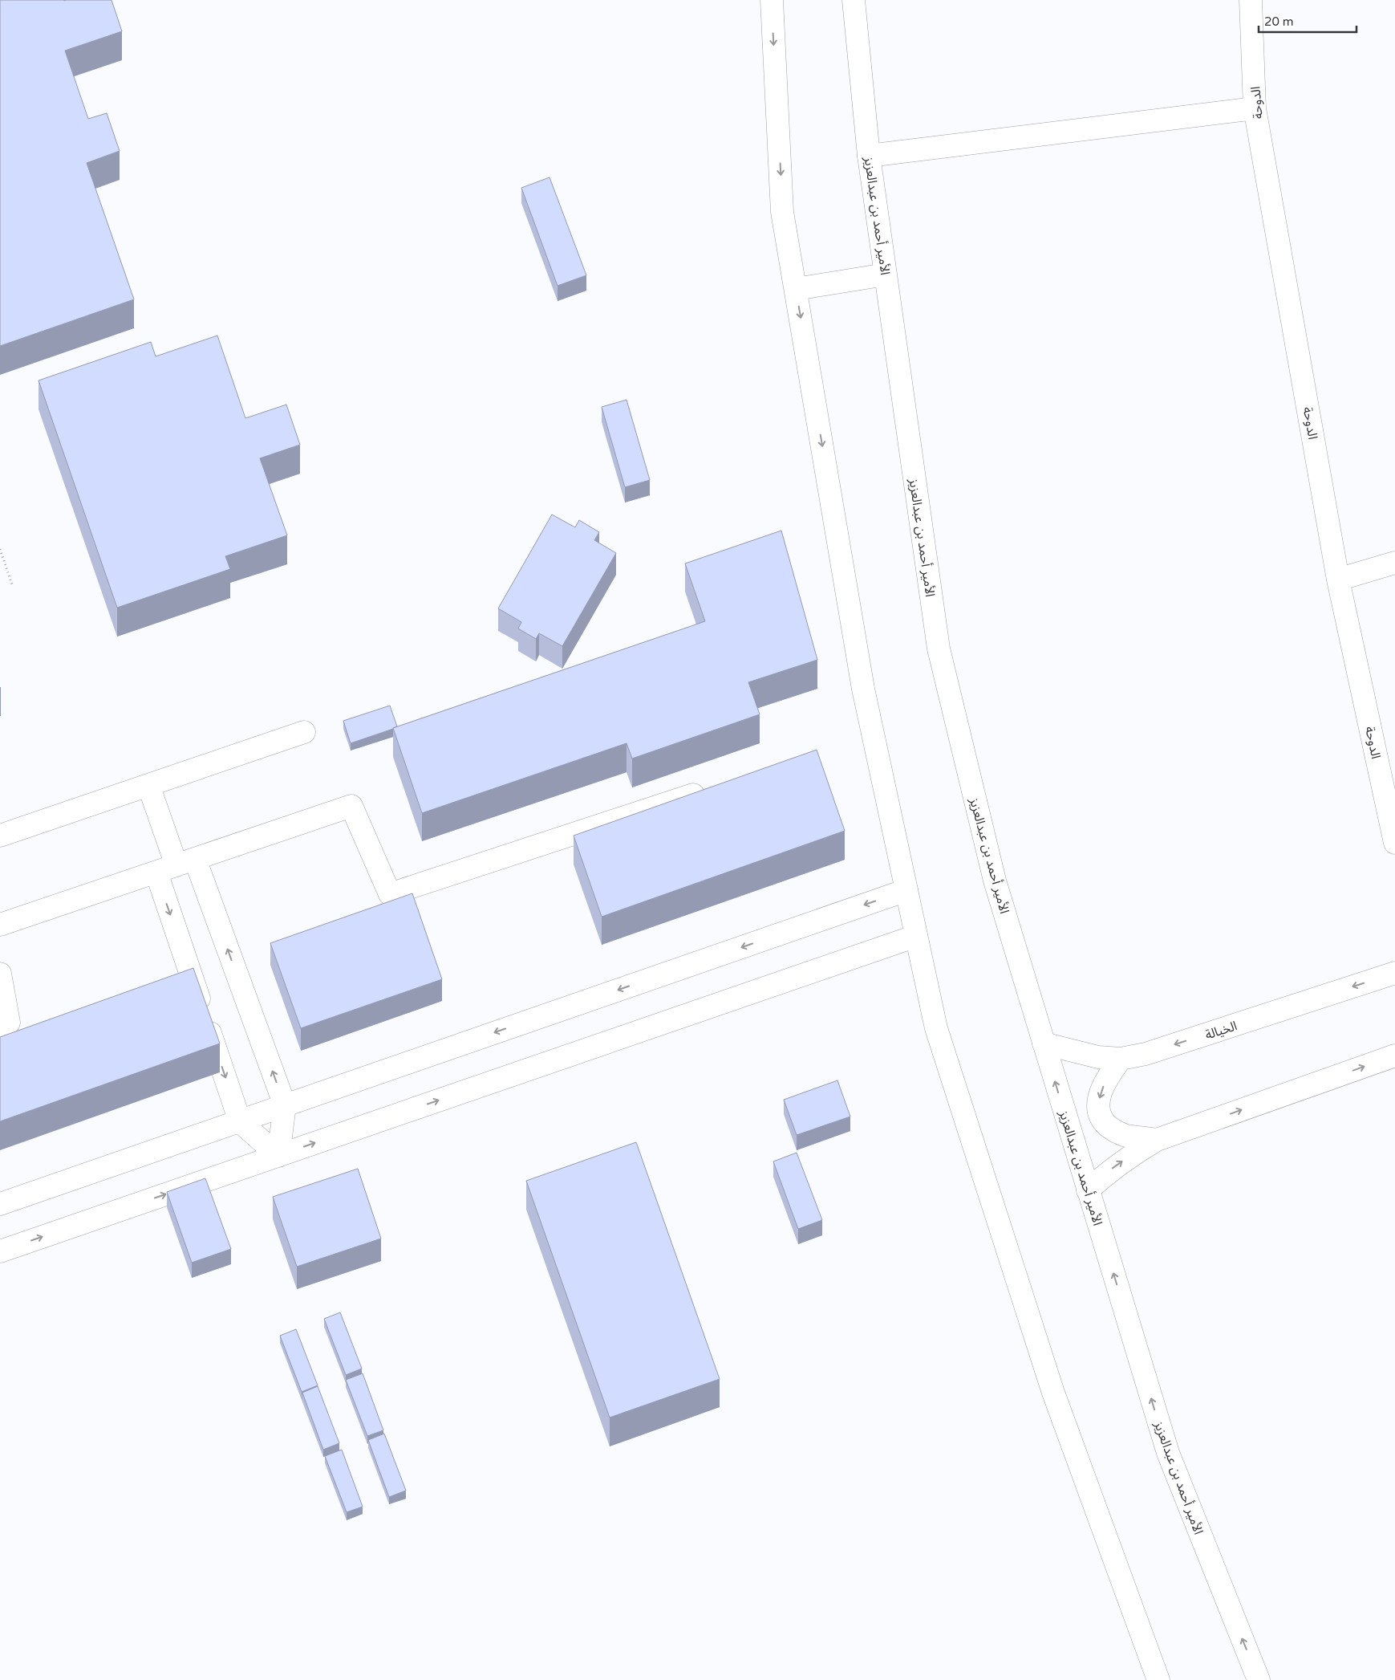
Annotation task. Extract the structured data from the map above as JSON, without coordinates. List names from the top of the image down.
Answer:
{
  "streets": {
    "street": ["الدوحة", "الأمير أحمد بن عبدالعزيز", "الخيالة"]
  },
  "crossings": [
    ["الأمير أحمد بن عبدالعزيز", "الخيالة"]
  ],
  "scale_bar": "20 m"
}
